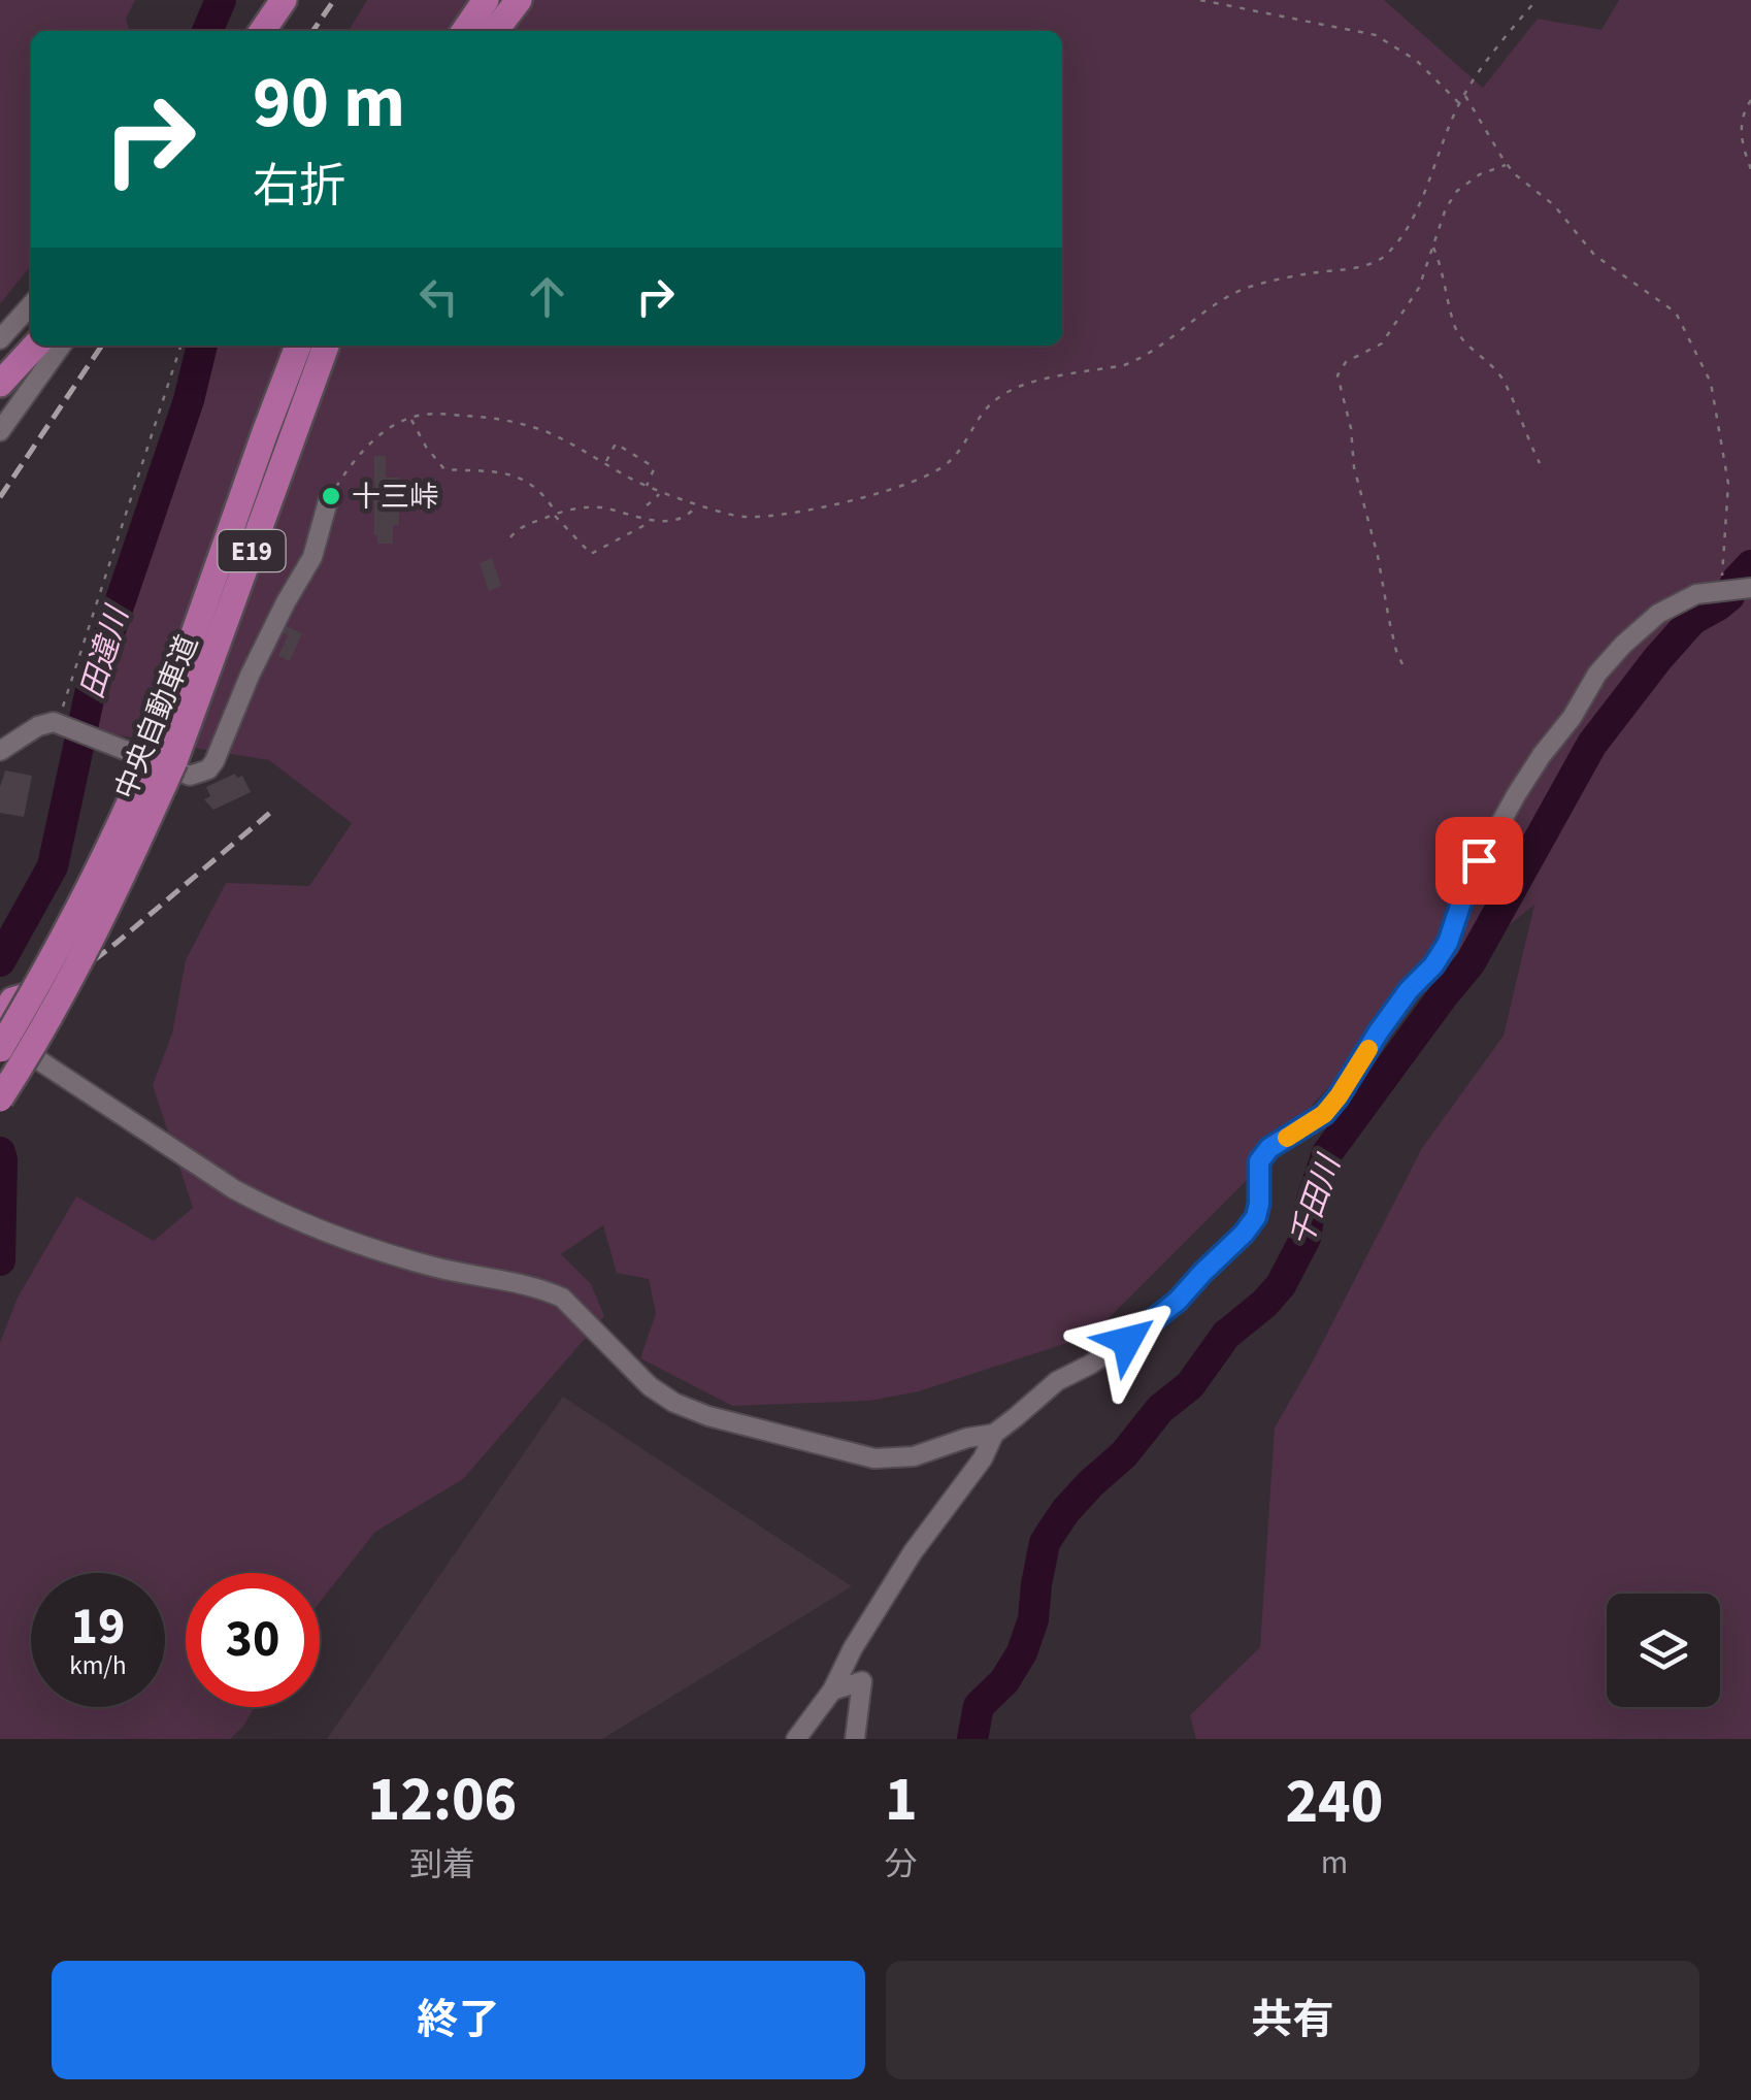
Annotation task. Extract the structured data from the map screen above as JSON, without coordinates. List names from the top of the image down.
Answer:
{
  "streets": {
    "highway": ["E19", "中央自動車道"]
  },
  "water": ["田違川", "千田川"],
  "places": ["十三峠"],
  "page": {
    "turn": ["90 m", "右折"],
    "speed": "19 km/h",
    "limit": "30",
    "eta": [
      "12:06",
      "到着",
      "1",
      "分",
      "240",
      "m"
    ],
    "buttons": ["終了", "共有"]
  }
}
